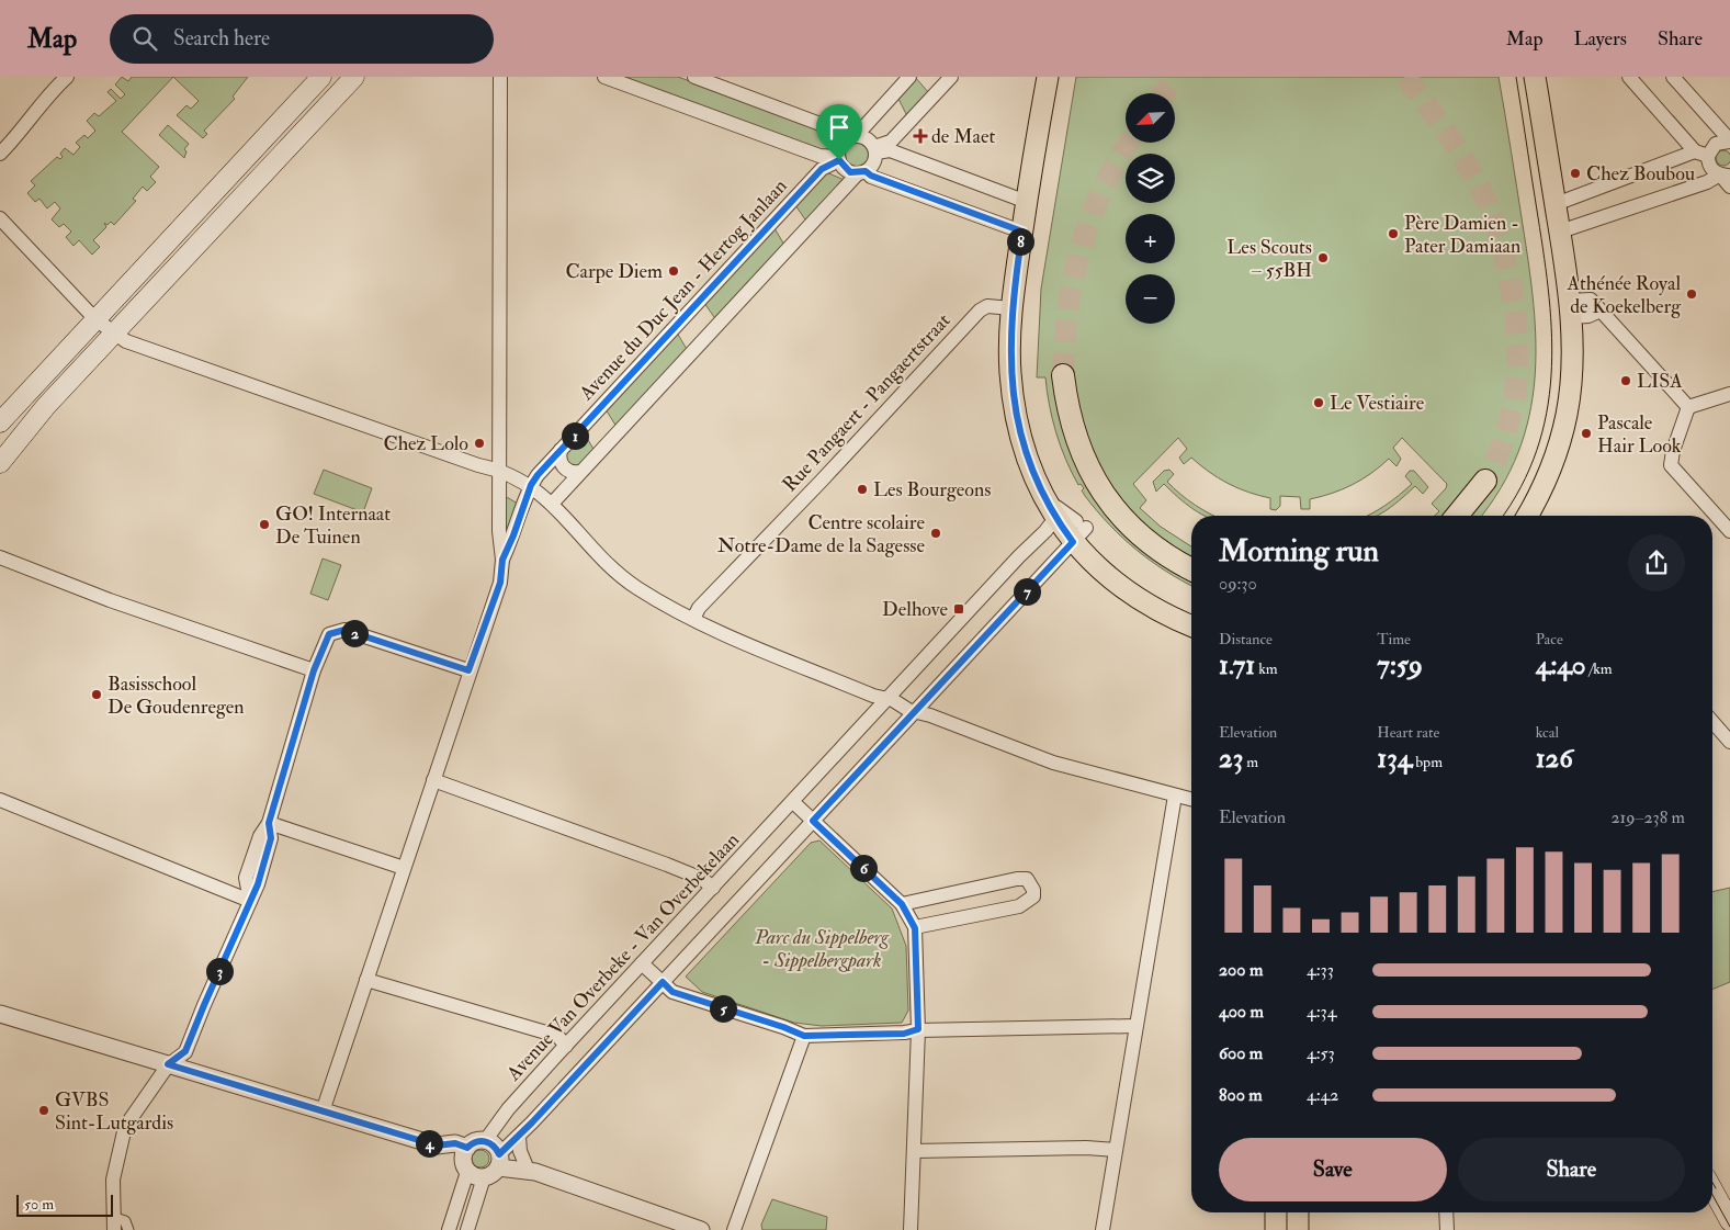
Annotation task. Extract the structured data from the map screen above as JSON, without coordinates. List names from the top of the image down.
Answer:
{
  "streets": {
    "street": ["Avenue du Duc Jean - Hertog Janlaan", "Rue Pangaert - Pangaertstraat", "Avenue Van Overbeke - Van Overbekelaan"]
  },
  "parks": ["Parc du Sippelberg - Sippelbergpark"],
  "places": {
    "health": ["de Maet"],
    "other": [
      "Chez Boubou",
      "Père Damien - Pater Damiaan",
      "Les Scouts – 55BH",
      "Carpe Diem",
      "Athénée Royal de Koekelberg",
      "LISA",
      "Le Vestiaire",
      "Pascale Hair Look",
      "Chez Lolo",
      "Les Bourgeons",
      "GO! Internaat De Tuinen",
      "Centre scolaire Notre-Dame de la Sagesse",
      "Basisschool De Goudenregen",
      "GVBS Sint-Lutgardis"
    ],
    "transit": ["Delhove"]
  },
  "scale_bar": "50 m",
  "north": "bottom left",
  "page": {
    "header": "Map",
    "search": "Search here",
    "nav": ["Map", "Layers", "Share"],
    "map_buttons": ["+", "−"],
    "pins": [
      "8",
      "1",
      "7",
      "2",
      "6",
      "3",
      "5",
      "4"
    ],
    "heading": ["Morning run", "09:30"],
    "stats": [
      ["Distance", "1.71 km"],
      ["Time", "7:59"],
      ["Pace", "4:40 /km"],
      ["Elevation", "23 m"],
      ["Heart rate", "134 bpm"],
      ["kcal", "126"]
    ],
    "chart": ["Elevation", "219–238 m"],
    "list": [
      {
        "name": "200 m",
        "note": "4:33"
      },
      {
        "name": "400 m",
        "note": "4:34"
      },
      {
        "name": "600 m",
        "note": "4:53"
      },
      {
        "name": "800 m",
        "note": "4:42"
      }
    ],
    "buttons": ["Save", "Share"],
    "scale": "50 m"
  }
}
